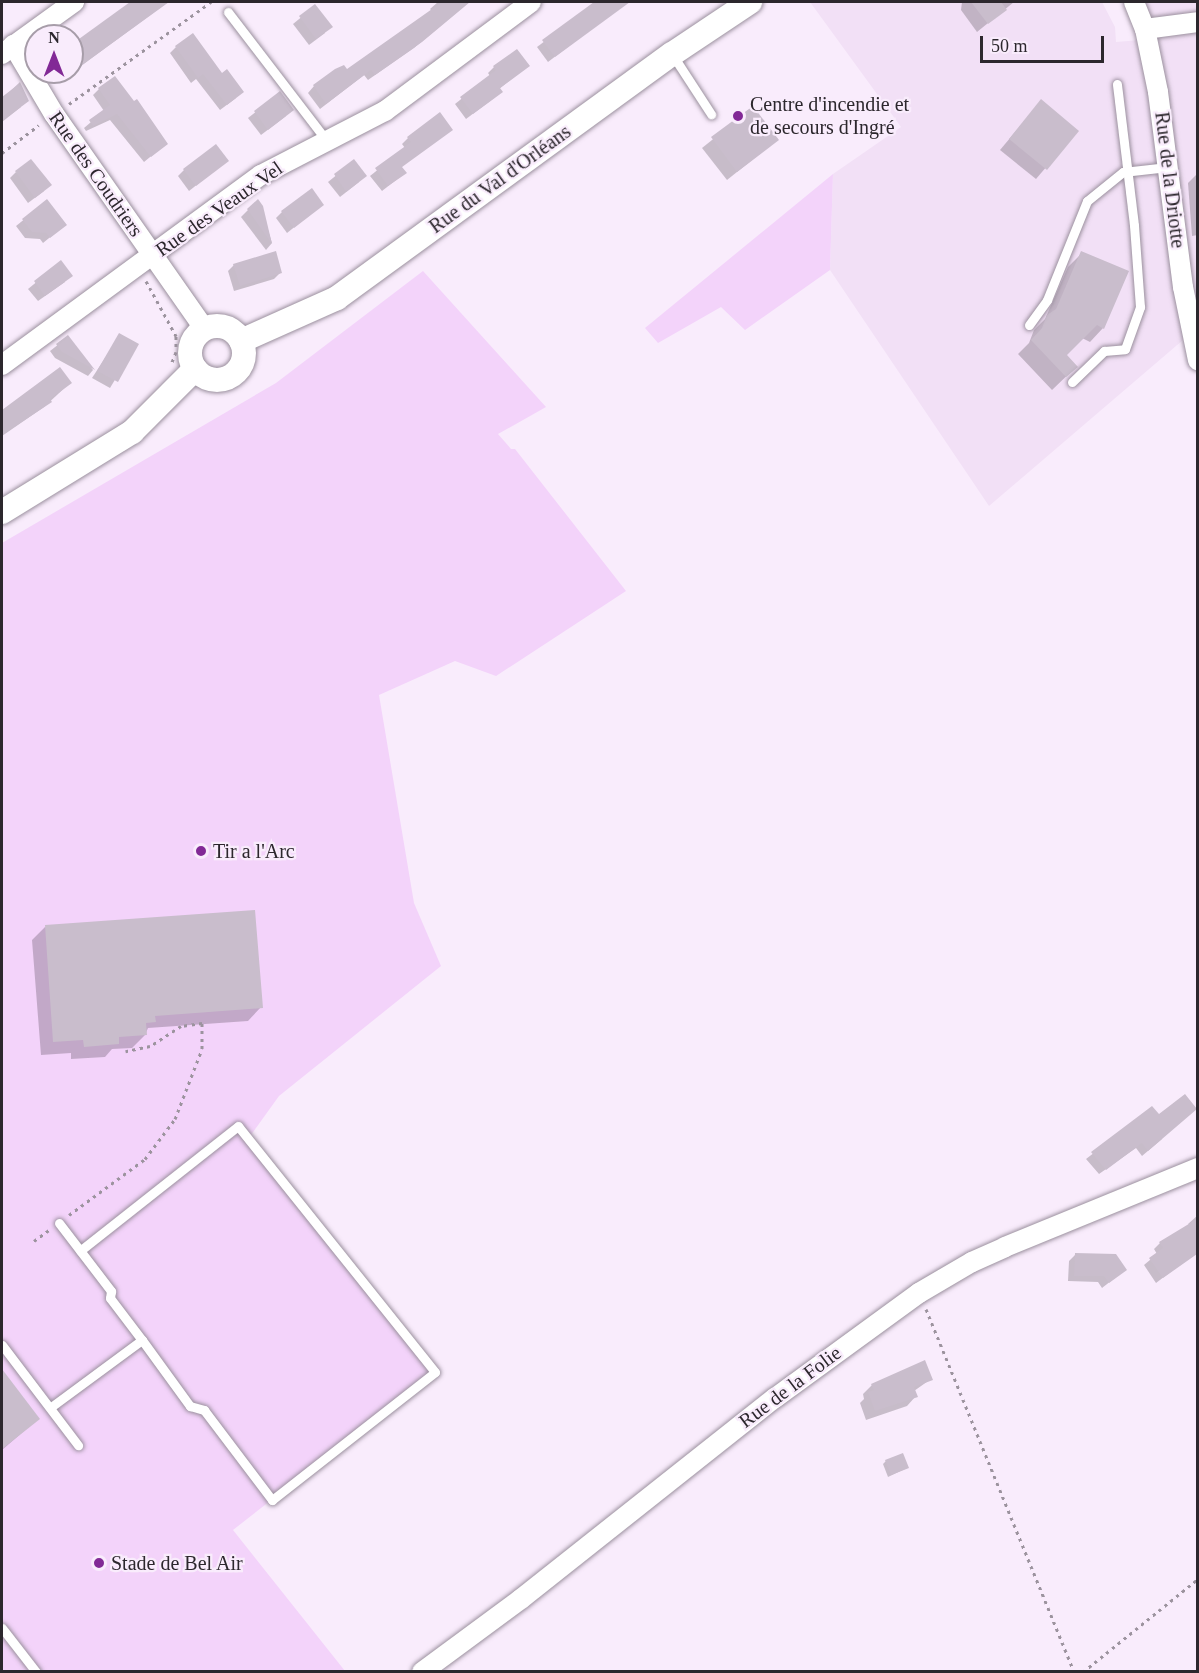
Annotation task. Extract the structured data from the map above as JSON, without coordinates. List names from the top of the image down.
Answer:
{
  "streets": {
    "street": [
      "Rue des Coudriers",
      "Rue du Val d'Orléans",
      "Rue de la Driotte",
      "Rue des Veaux Vel",
      "Rue de la Folie"
    ]
  },
  "crossings": [
    ["Rue des Coudriers", "Rue du Val d'Orléans"],
    ["Rue des Coudriers", "Rue des Veaux Vel"]
  ],
  "places": ["Centre d'incendie et de secours d'Ingré", "Tir a l'Arc", "Stade de Bel Air"],
  "scale_bar": "50 m",
  "north": "top"
}
